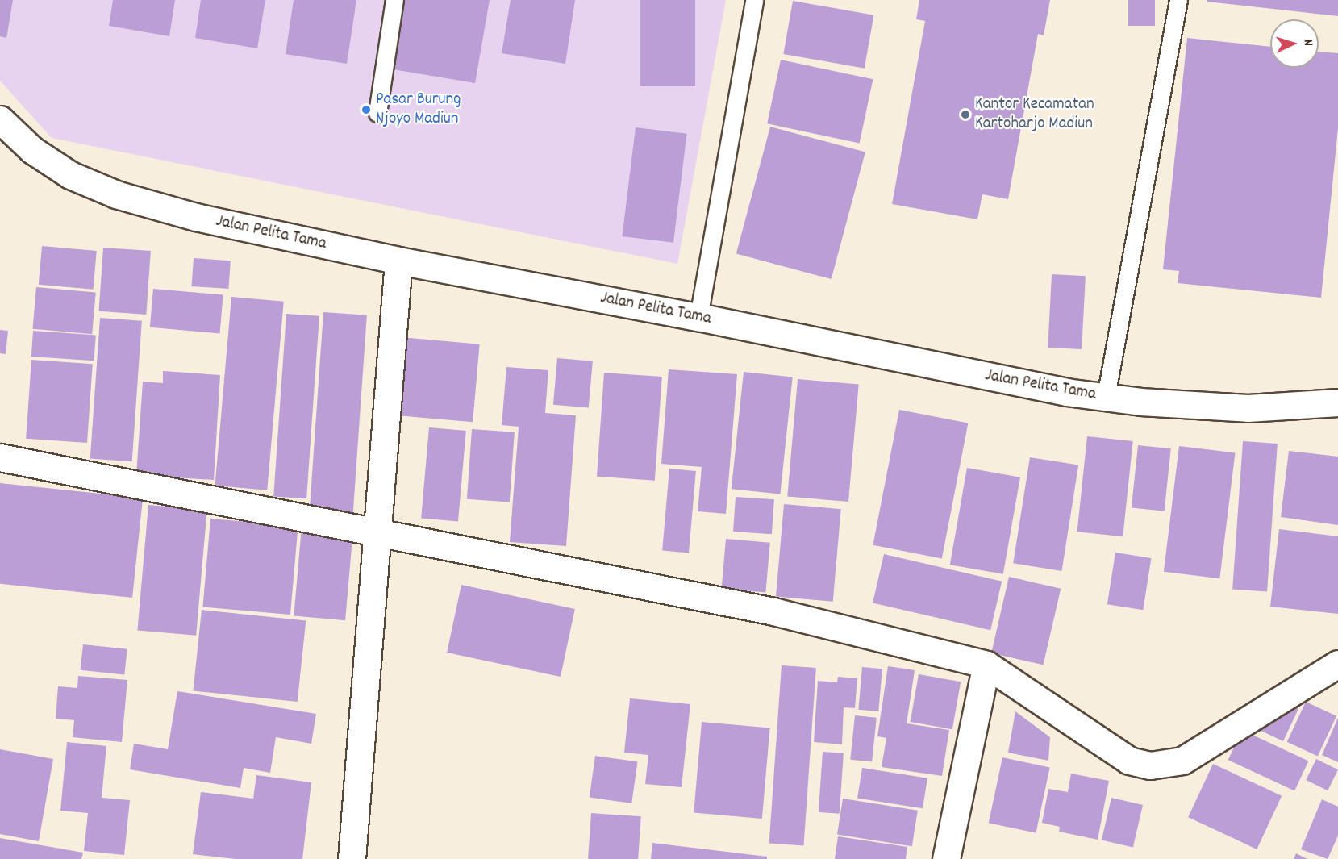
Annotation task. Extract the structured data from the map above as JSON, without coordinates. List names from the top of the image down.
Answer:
{
  "streets": {
    "street": ["Jalan Pelita Tama"]
  },
  "places": ["Pasar Burung Njoyo Madiun", "Kantor Kecamatan Kartoharjo Madiun"],
  "north": "right"
}
